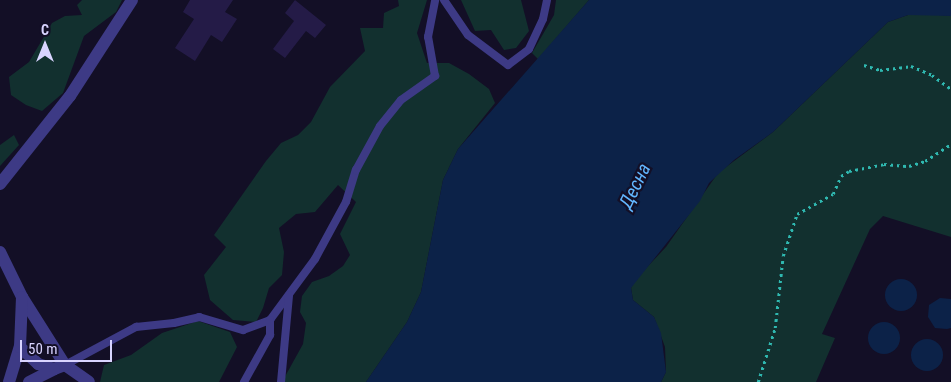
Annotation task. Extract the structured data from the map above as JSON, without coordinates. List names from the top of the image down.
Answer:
{
  "water": ["Десна"],
  "scale_bar": "50 m",
  "north": "top"
}
